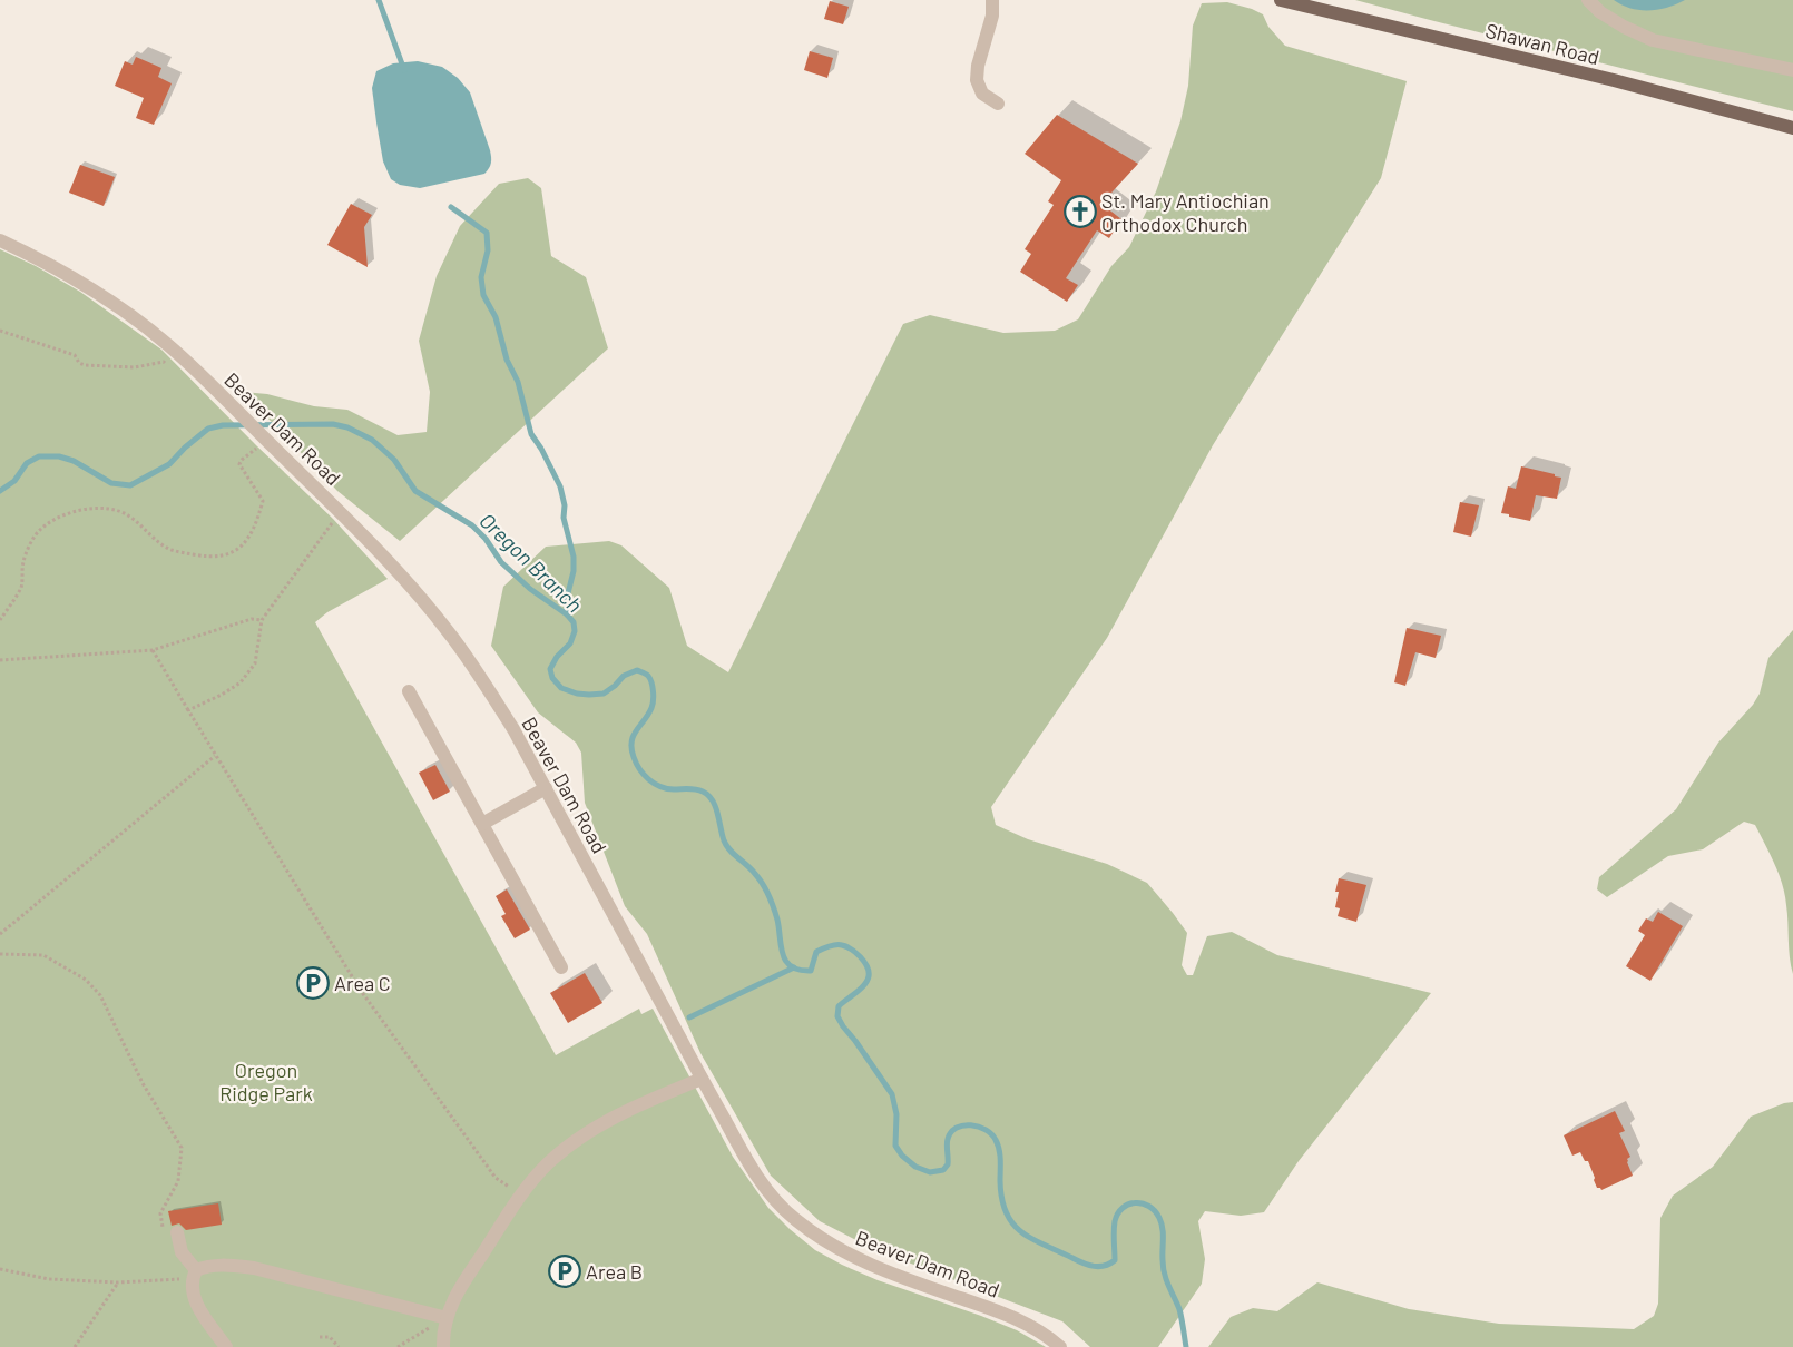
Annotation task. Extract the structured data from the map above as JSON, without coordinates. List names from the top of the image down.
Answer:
{
  "streets": {
    "main road": ["Shawan Road"],
    "street": ["Beaver Dam Road"]
  },
  "water": ["Oregon Branch"],
  "parks": ["Oregon Ridge Park"],
  "places": {
    "church": ["St. Mary Antiochian Orthodox Church"],
    "parking": ["Area C", "Area B"]
  }
}
